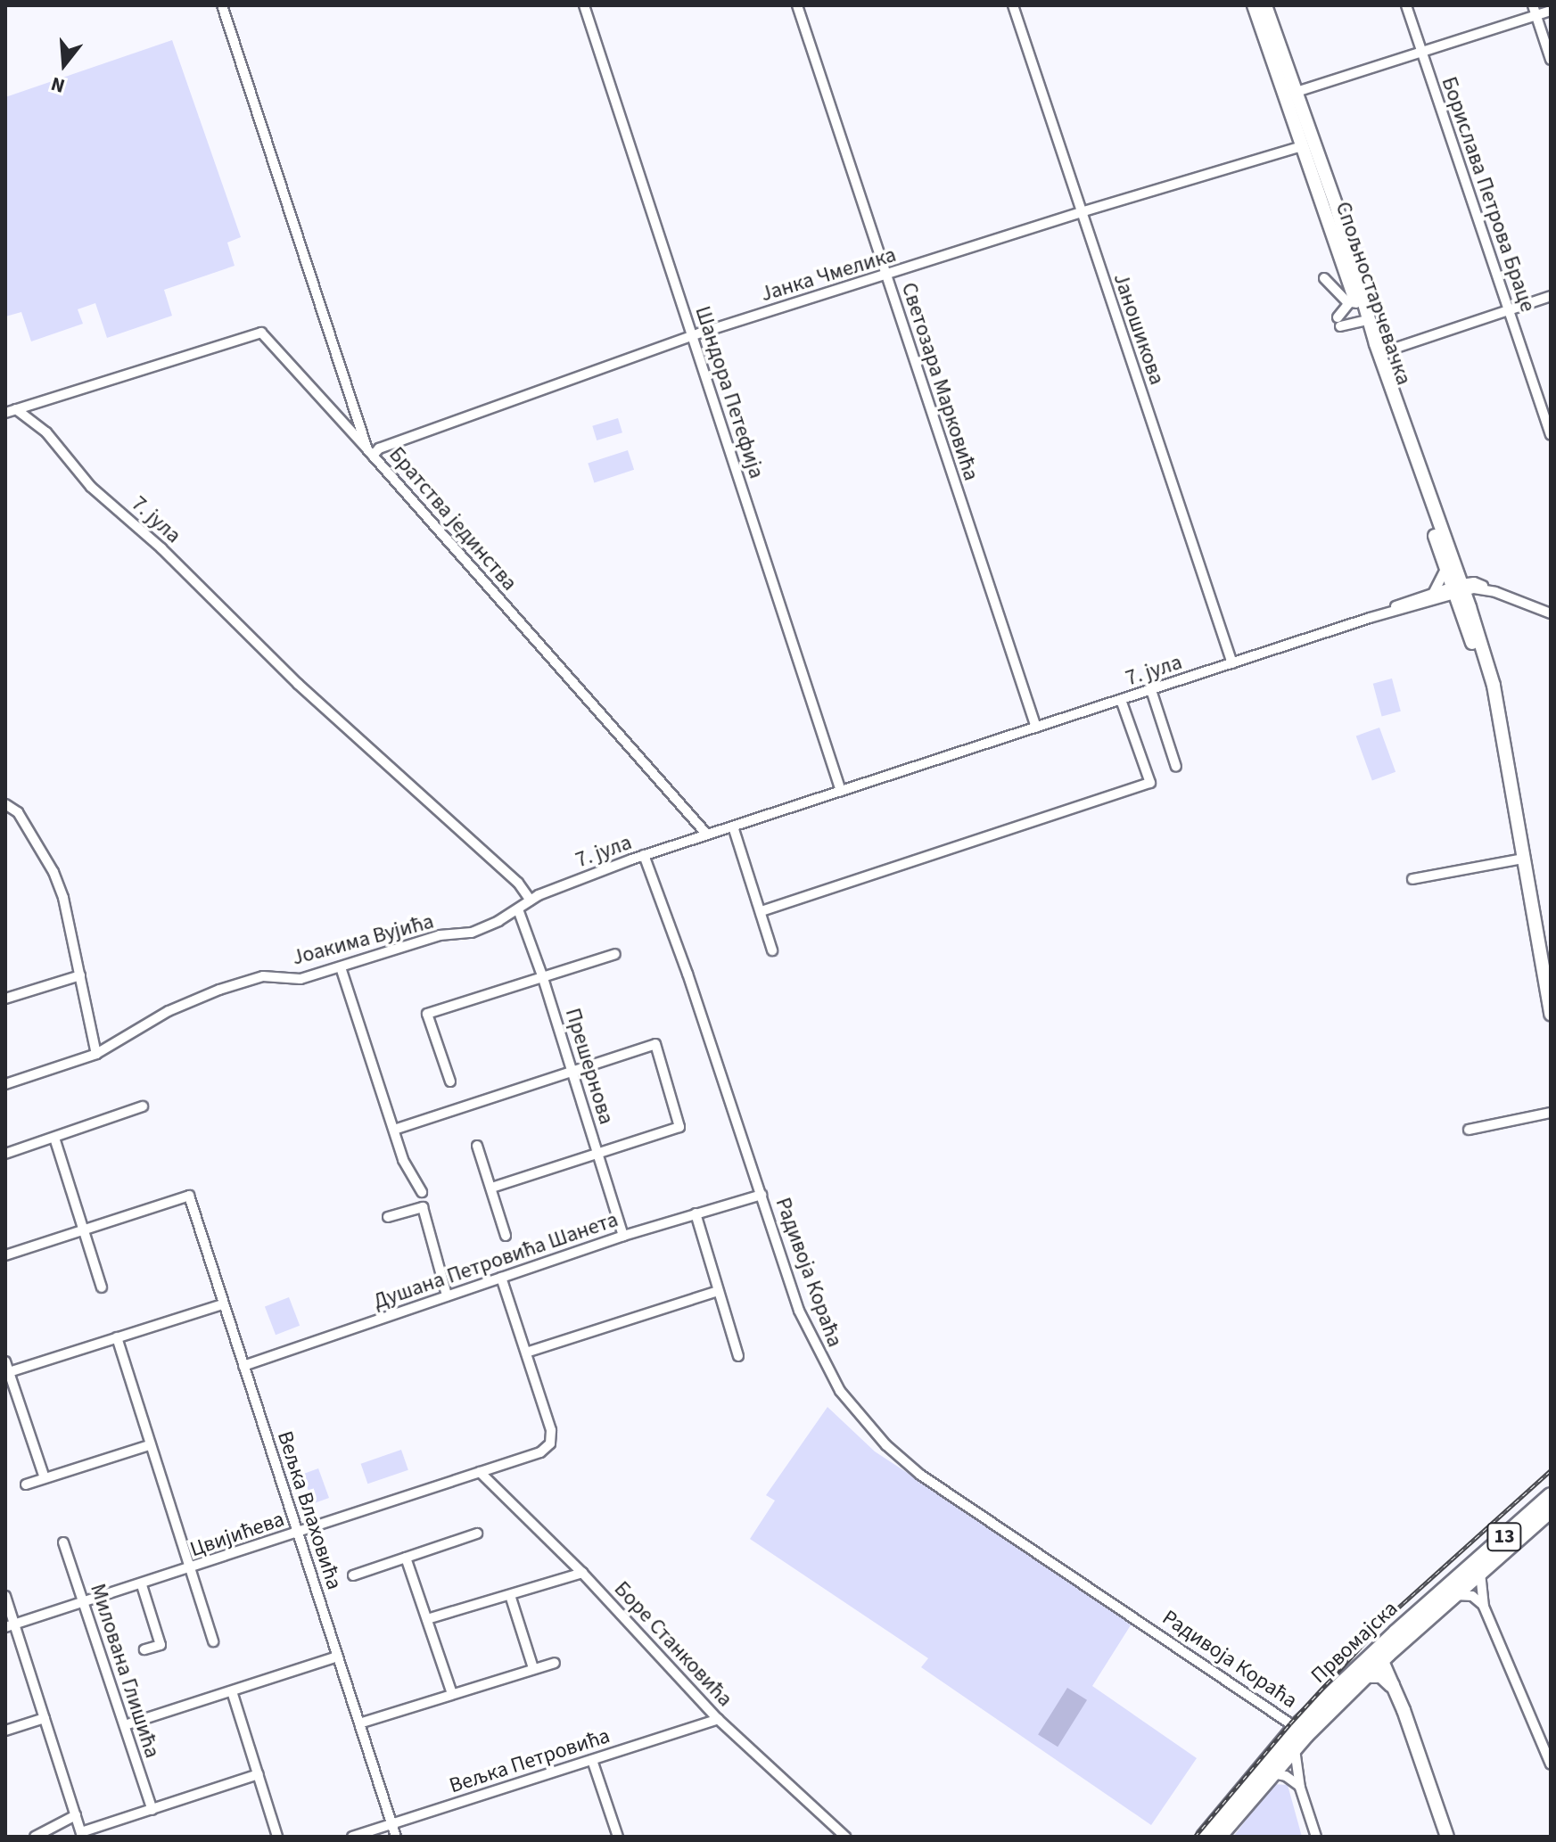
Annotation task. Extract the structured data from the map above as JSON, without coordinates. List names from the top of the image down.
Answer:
{
  "streets": {
    "main road": ["13", "Првомајска"],
    "street": [
      "Борислава Петрова Браце",
      "Јанка Чмелика",
      "Спољностарчевачка",
      "Јаношикова",
      "Светозара Марковића",
      "Шандора Петефија",
      "Братства јединства",
      "7. јула",
      "Јоакима Вујића",
      "Прешернова",
      "Душана Петровића Шанета",
      "Радивоја Кораћа",
      "Вељка Влаховића",
      "Цвијићева",
      "Боре Станковића",
      "Милована Глишића",
      "Вељка Петровића"
    ]
  },
  "crossings": [
    ["Јанка Чмелика", "Спољностарчевачка"],
    ["Јанка Чмелика", "Јаношикова"],
    ["Јанка Чмелика", "Светозара Марковића"],
    ["Јанка Чмелика", "Шандора Петефија"],
    ["Јанка Чмелика", "Братства јединства"],
    ["Спољностарчевачка", "7. јула"],
    ["Јаношикова", "7. јула"],
    ["Светозара Марковића", "7. јула"],
    ["Шандора Петефија", "7. јула"],
    ["Братства јединства", "7. јула"],
    ["7. јула", "Јоакима Вујића"],
    ["7. јула", "Радивоја Кораћа"],
    ["Јоакима Вујића", "Прешернова"],
    ["Прешернова", "Душана Петровића Шанета"],
    ["Душана Петровића Шанета", "Радивоја Кораћа"],
    ["Душана Петровића Шанета", "Вељка Влаховића"],
    ["Радивоја Кораћа", "Првомајска"],
    ["Вељка Влаховића", "Цвијићева"],
    ["Вељка Влаховића", "Вељка Петровића"],
    ["Цвијићева", "Боре Станковића"],
    ["Цвијићева", "Милована Глишића"],
    ["Боре Станковића", "Вељка Петровића"]
  ],
  "north": "bottom"
}
